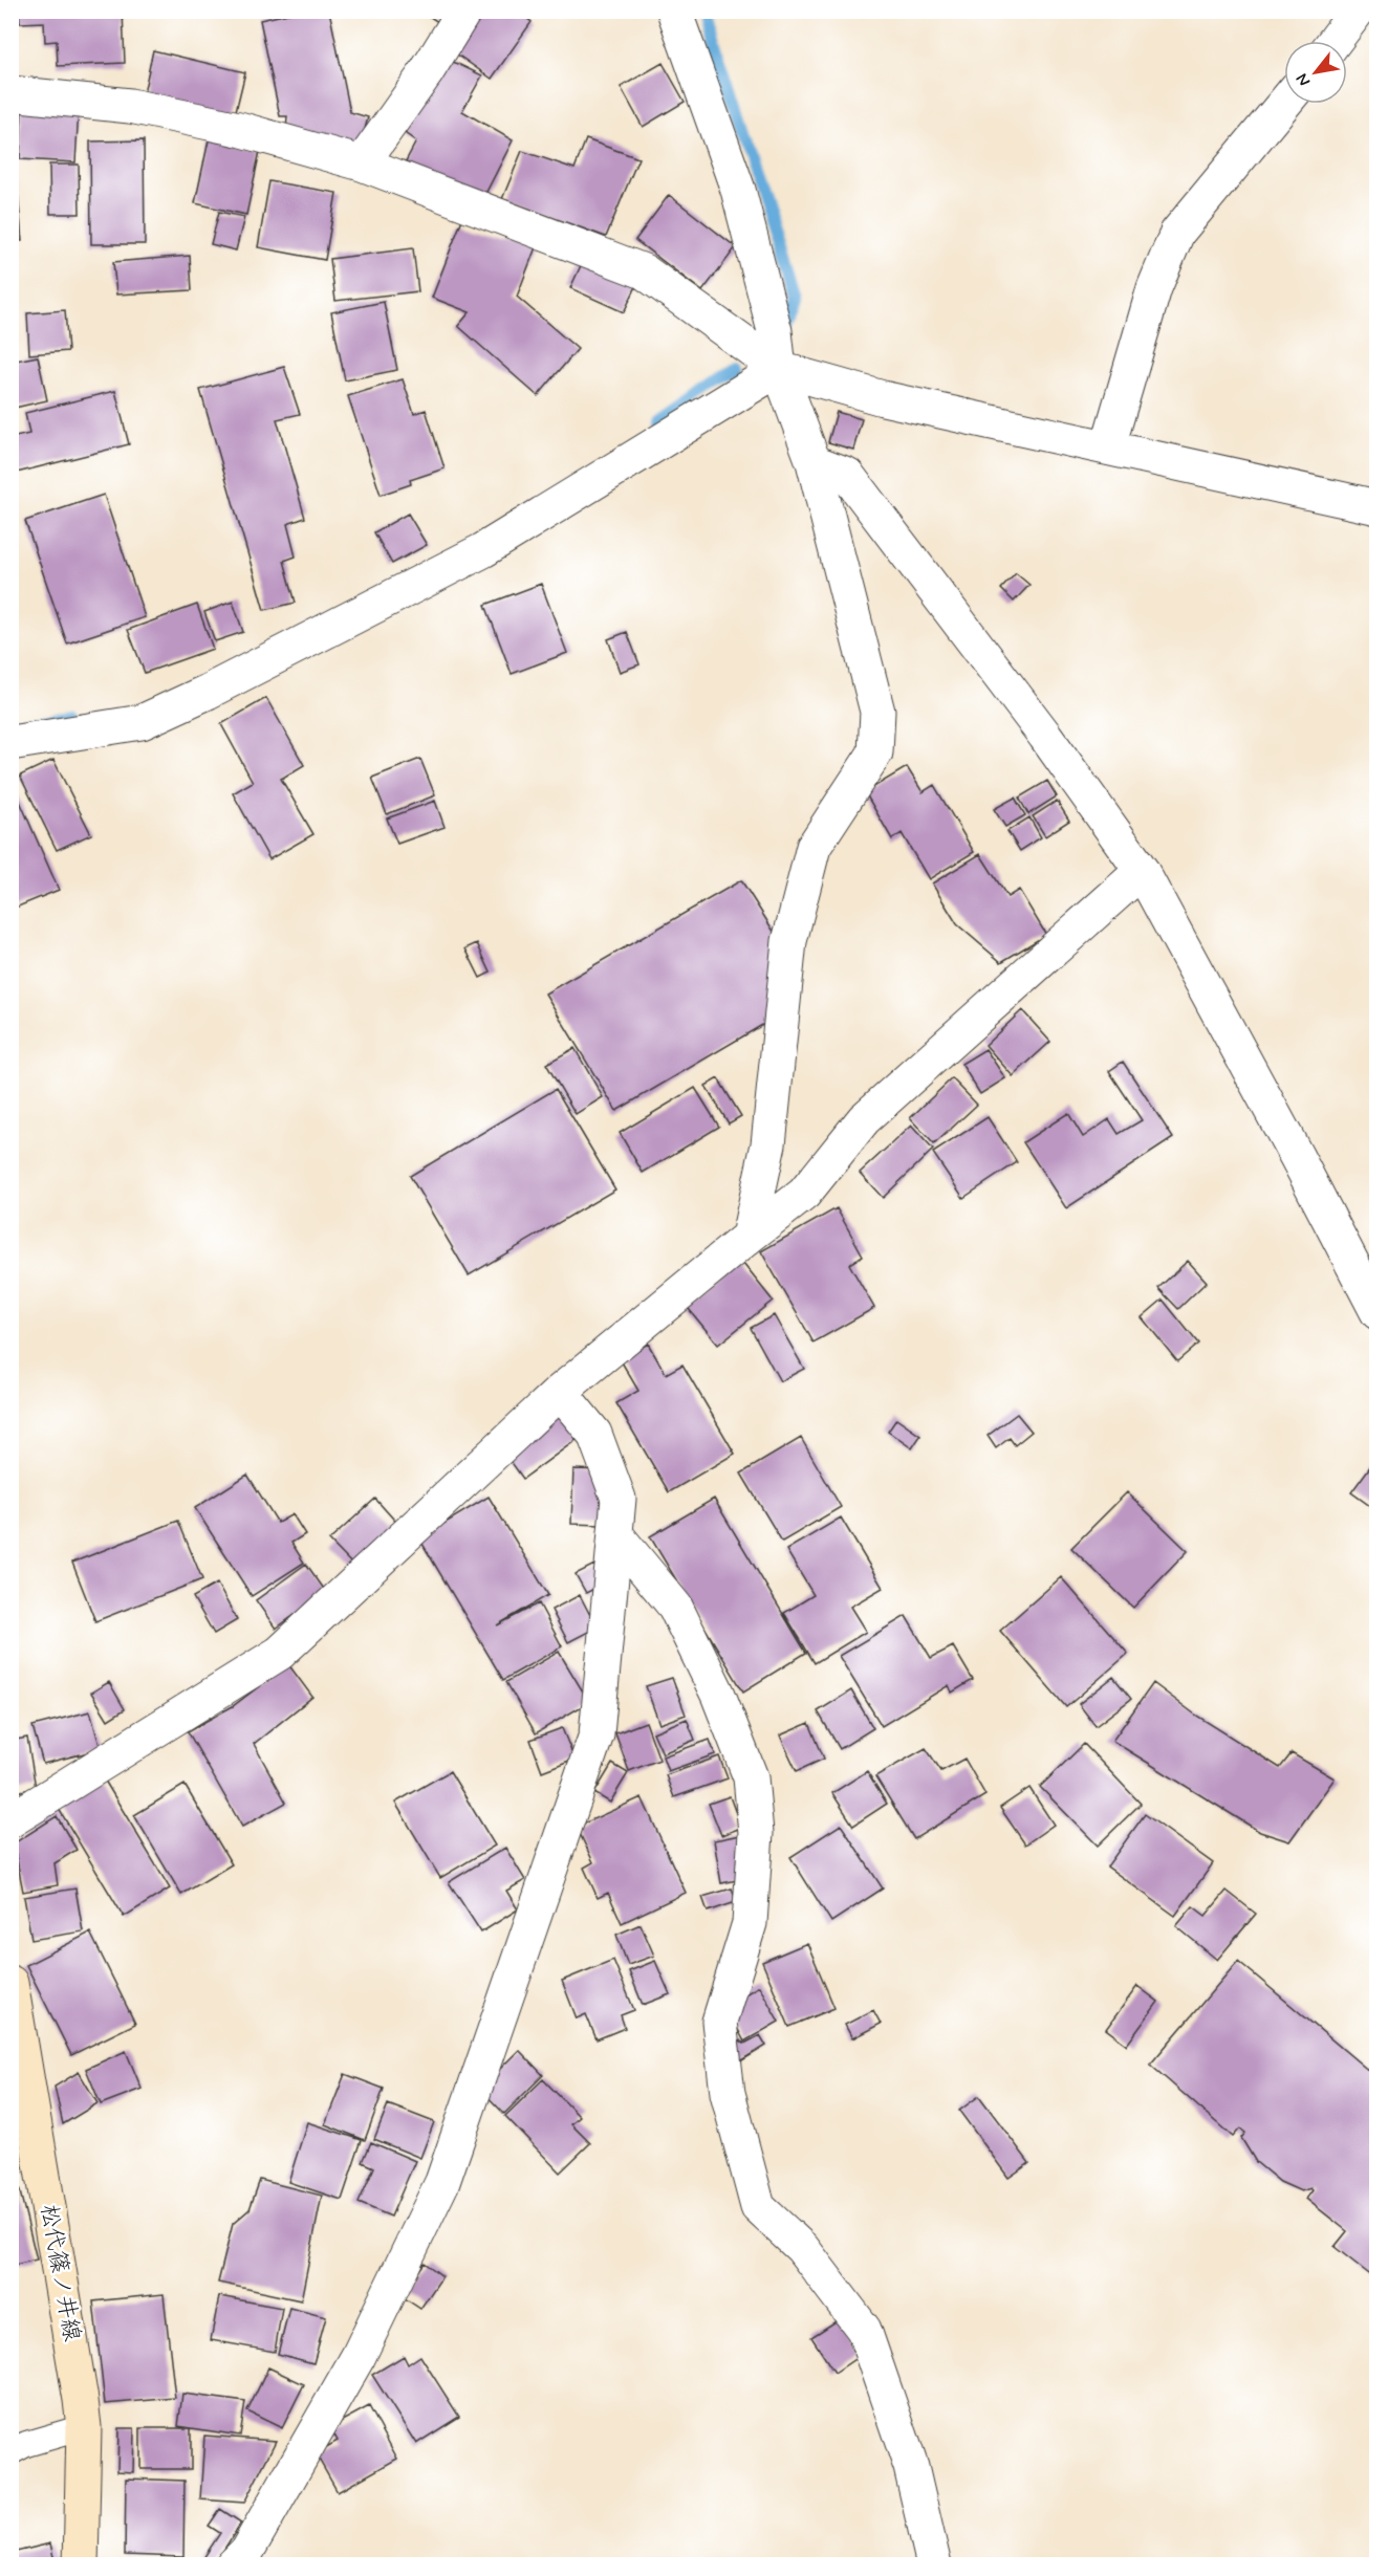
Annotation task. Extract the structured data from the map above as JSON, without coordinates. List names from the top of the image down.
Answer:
{
  "streets": {
    "main road": ["松代篠ノ井線"]
  },
  "north": "bottom left"
}
